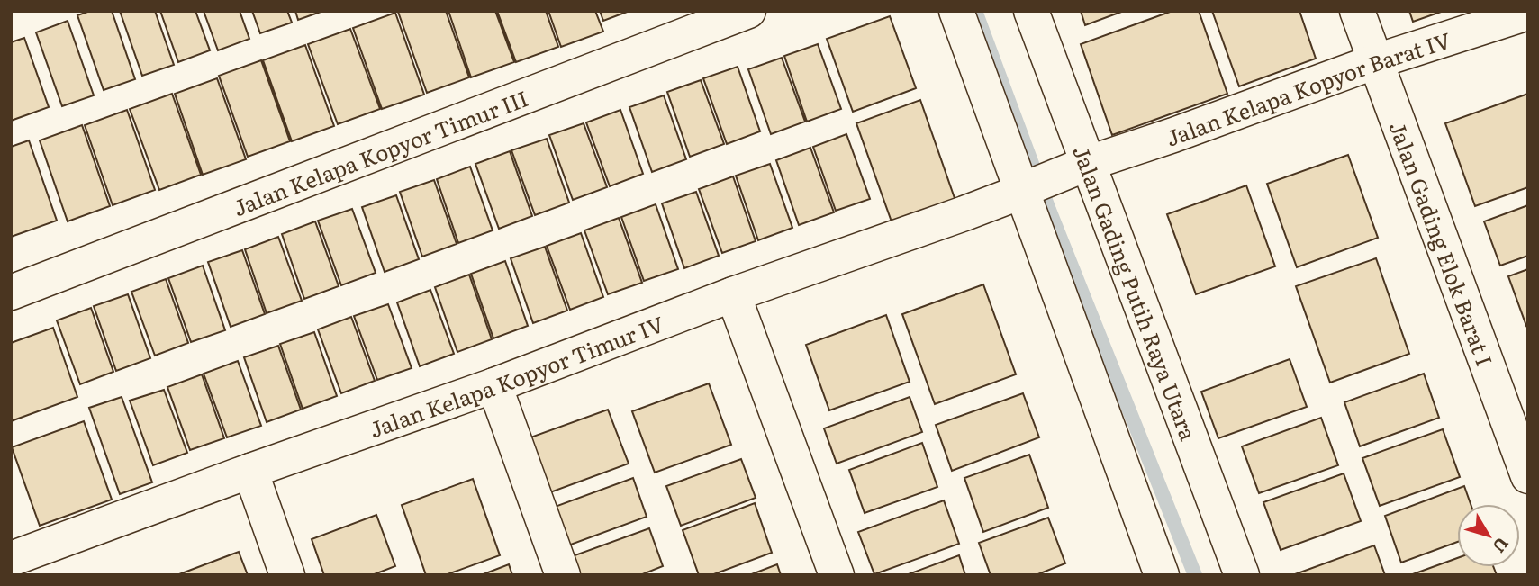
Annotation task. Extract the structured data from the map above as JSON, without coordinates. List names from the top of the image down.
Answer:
{
  "streets": {
    "street": [
      "Jalan Kelapa Kopyor Barat IV",
      "Jalan Kelapa Kopyor Timur III",
      "Jalan Gading Elok Barat I",
      "Jalan Gading Putih Raya Utara",
      "Jalan Kelapa Kopyor Timur IV"
    ]
  },
  "crossings": [
    ["Jalan Kelapa Kopyor Barat IV", "Jalan Gading Elok Barat I"],
    ["Jalan Kelapa Kopyor Barat IV", "Jalan Gading Putih Raya Utara"],
    ["Jalan Kelapa Kopyor Barat IV", "Jalan Kelapa Kopyor Timur IV"]
  ],
  "north": "bottom right"
}
